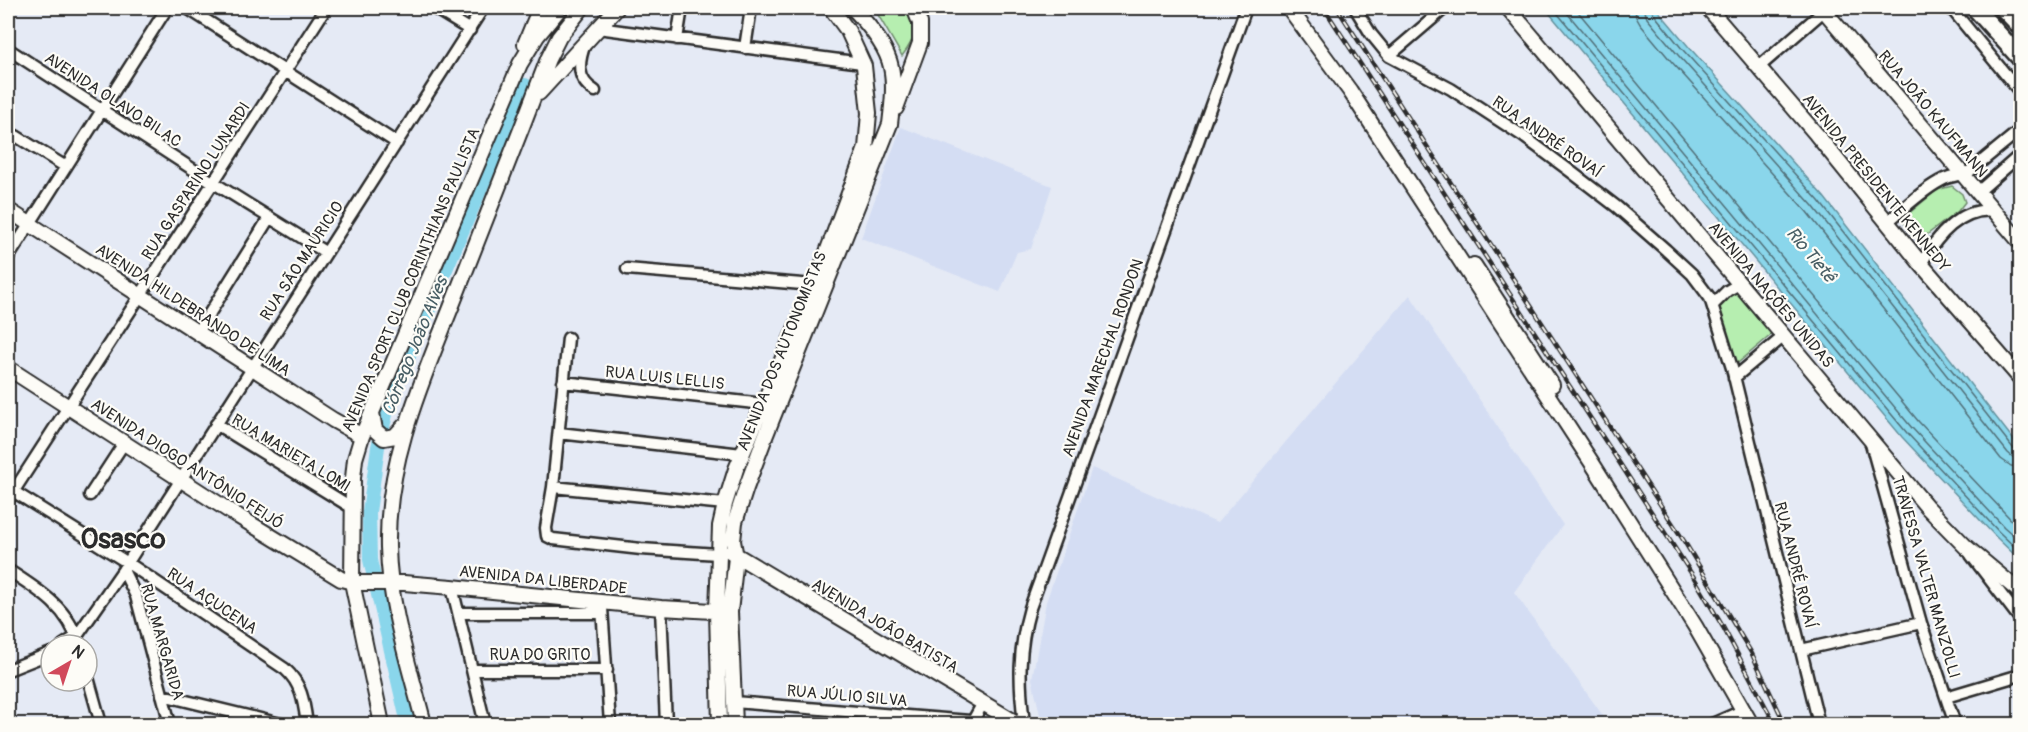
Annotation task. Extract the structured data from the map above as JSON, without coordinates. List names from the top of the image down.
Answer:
{
  "streets": {
    "main road": [
      "RUA JOÃO KAUFMANN",
      "AVENIDA PRESIDENTE KENNEDY",
      "AVENIDA SPORT CLUB CORINTHIANS PAULISTA",
      "AVENIDA NAÇÕES UNIDAS",
      "AVENIDA HILDEBRANDO DE LIMA",
      "AVENIDA DOS AUTONOMISTAS",
      "AVENIDA DIOGO ANTÔNIO FEIJÓ",
      "AVENIDA DA LIBERDADE",
      "AVENIDA JOÃO BATISTA"
    ],
    "street": [
      "AVENIDA OLAVO BILAC",
      "RUA ANDRÉ ROVAÍ",
      "RUA GASPARINO LUNARDI",
      "RUA SÃO MAURICIO",
      "AVENIDA MARECHAL RONDON",
      "RUA LUIS LELLIS",
      "RUA MARIETA LOMI",
      "TRAVESSA VALTER MANZOLLI",
      "RUA AÇUCENA",
      "RUA MARGARIDA",
      "RUA DO GRITO",
      "RUA JÚLIO SILVA"
    ]
  },
  "crossings": [
    ["AVENIDA OLAVO BILAC", "RUA GASPARINO LUNARDI"],
    ["AVENIDA OLAVO BILAC", "RUA SÃO MAURICIO"],
    ["RUA GASPARINO LUNARDI", "AVENIDA HILDEBRANDO DE LIMA"],
    ["RUA GASPARINO LUNARDI", "AVENIDA DIOGO ANTÔNIO FEIJÓ"],
    ["RUA GASPARINO LUNARDI", "RUA AÇUCENA"],
    ["RUA SÃO MAURICIO", "AVENIDA HILDEBRANDO DE LIMA"],
    ["RUA SÃO MAURICIO", "RUA MARIETA LOMI"],
    ["RUA SÃO MAURICIO", "AVENIDA DIOGO ANTÔNIO FEIJÓ"],
    ["RUA SÃO MAURICIO", "RUA AÇUCENA"],
    ["RUA SÃO MAURICIO", "RUA MARGARIDA"],
    ["AVENIDA SPORT CLUB CORINTHIANS PAULISTA", "AVENIDA HILDEBRANDO DE LIMA"],
    ["AVENIDA SPORT CLUB CORINTHIANS PAULISTA", "RUA MARIETA LOMI"],
    ["AVENIDA SPORT CLUB CORINTHIANS PAULISTA", "AVENIDA DIOGO ANTÔNIO FEIJÓ"],
    ["AVENIDA SPORT CLUB CORINTHIANS PAULISTA", "AVENIDA DA LIBERDADE"],
    ["AVENIDA NAÇÕES UNIDAS", "TRAVESSA VALTER MANZOLLI"],
    ["AVENIDA DOS AUTONOMISTAS", "RUA LUIS LELLIS"],
    ["AVENIDA DOS AUTONOMISTAS", "AVENIDA DA LIBERDADE"],
    ["AVENIDA DOS AUTONOMISTAS", "AVENIDA JOÃO BATISTA"],
    ["AVENIDA DOS AUTONOMISTAS", "RUA JÚLIO SILVA"],
    ["AVENIDA DIOGO ANTÔNIO FEIJÓ", "AVENIDA DA LIBERDADE"],
    ["RUA AÇUCENA", "RUA MARGARIDA"],
    ["AVENIDA JOÃO BATISTA", "RUA JÚLIO SILVA"]
  ],
  "districts": ["Osasco"],
  "water": ["Rio Tietê", "Córrego João Alves"],
  "north": "top right"
}
